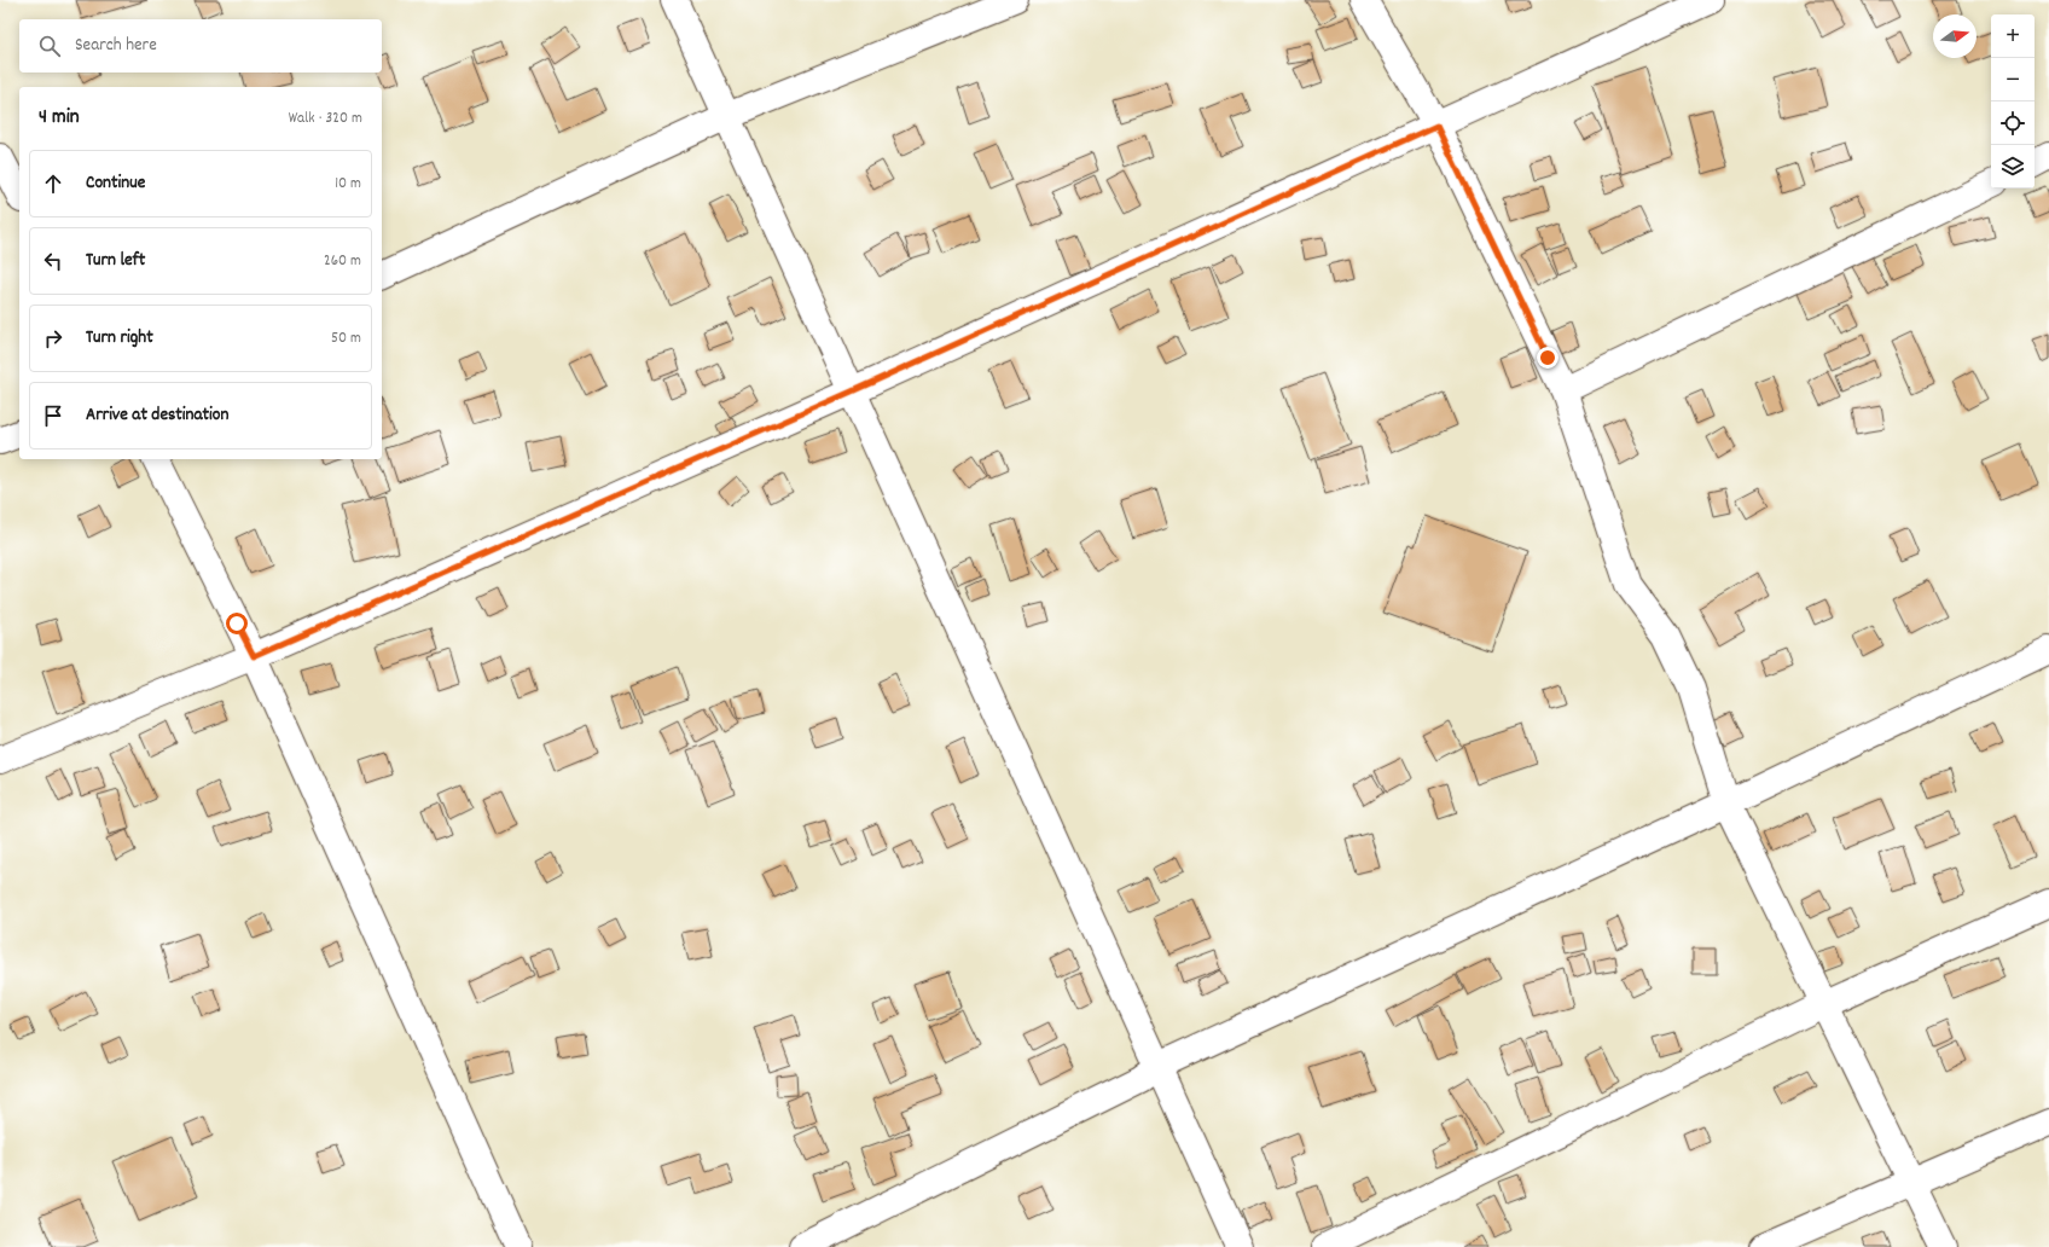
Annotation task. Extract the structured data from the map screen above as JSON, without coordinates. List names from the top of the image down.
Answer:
{
  "north": "right",
  "page": {
    "map_buttons": ["+", "−"],
    "search": "Search here",
    "heading": ["4 min", "Walk · 320 m"],
    "list": [
      ["Continue", "10 m"],
      ["Turn left", "260 m"],
      ["Turn right", "50 m"],
      "Arrive at destination"
    ]
  }
}
